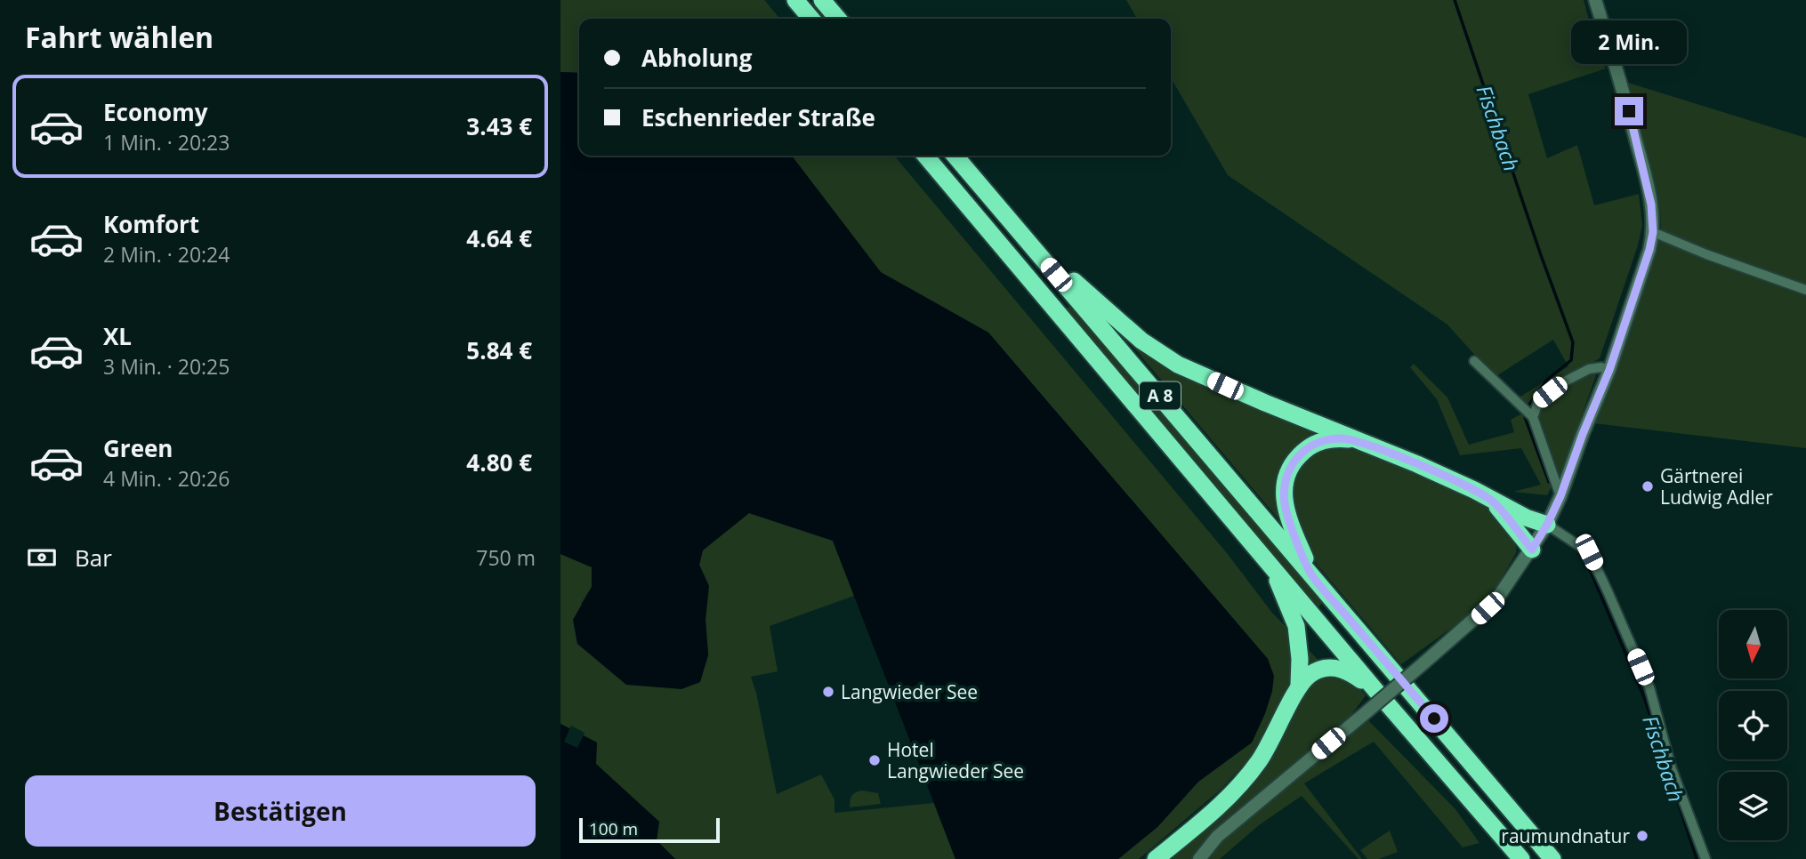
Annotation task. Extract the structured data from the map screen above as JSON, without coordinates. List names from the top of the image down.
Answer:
{
  "streets": {
    "highway": ["A 8"]
  },
  "water": ["Fischbach"],
  "places": [
    "Gärtnerei Ludwig Adler",
    "Langwieder See",
    "Hotel Langwieder See",
    "raumundnatur"
  ],
  "scale_bar": "100 m",
  "north": "bottom",
  "page": {
    "heading": "Fahrt wählen",
    "banner": ["Abholung", "Eschenrieder Straße"],
    "bubble": "2 Min.",
    "list": [
      {
        "name": "Economy",
        "note": "1 Min. · 20:23",
        "value": "3.43 €"
      },
      {
        "name": "Komfort",
        "note": "2 Min. · 20:24",
        "value": "4.64 €"
      },
      {
        "name": "XL",
        "note": "3 Min. · 20:25",
        "value": "5.84 €"
      },
      {
        "name": "Green",
        "note": "4 Min. · 20:26",
        "value": "4.80 €"
      }
    ],
    "pay": ["Bar", "750 m"],
    "buttons": "Bestätigen",
    "scale": "100 m"
  }
}
